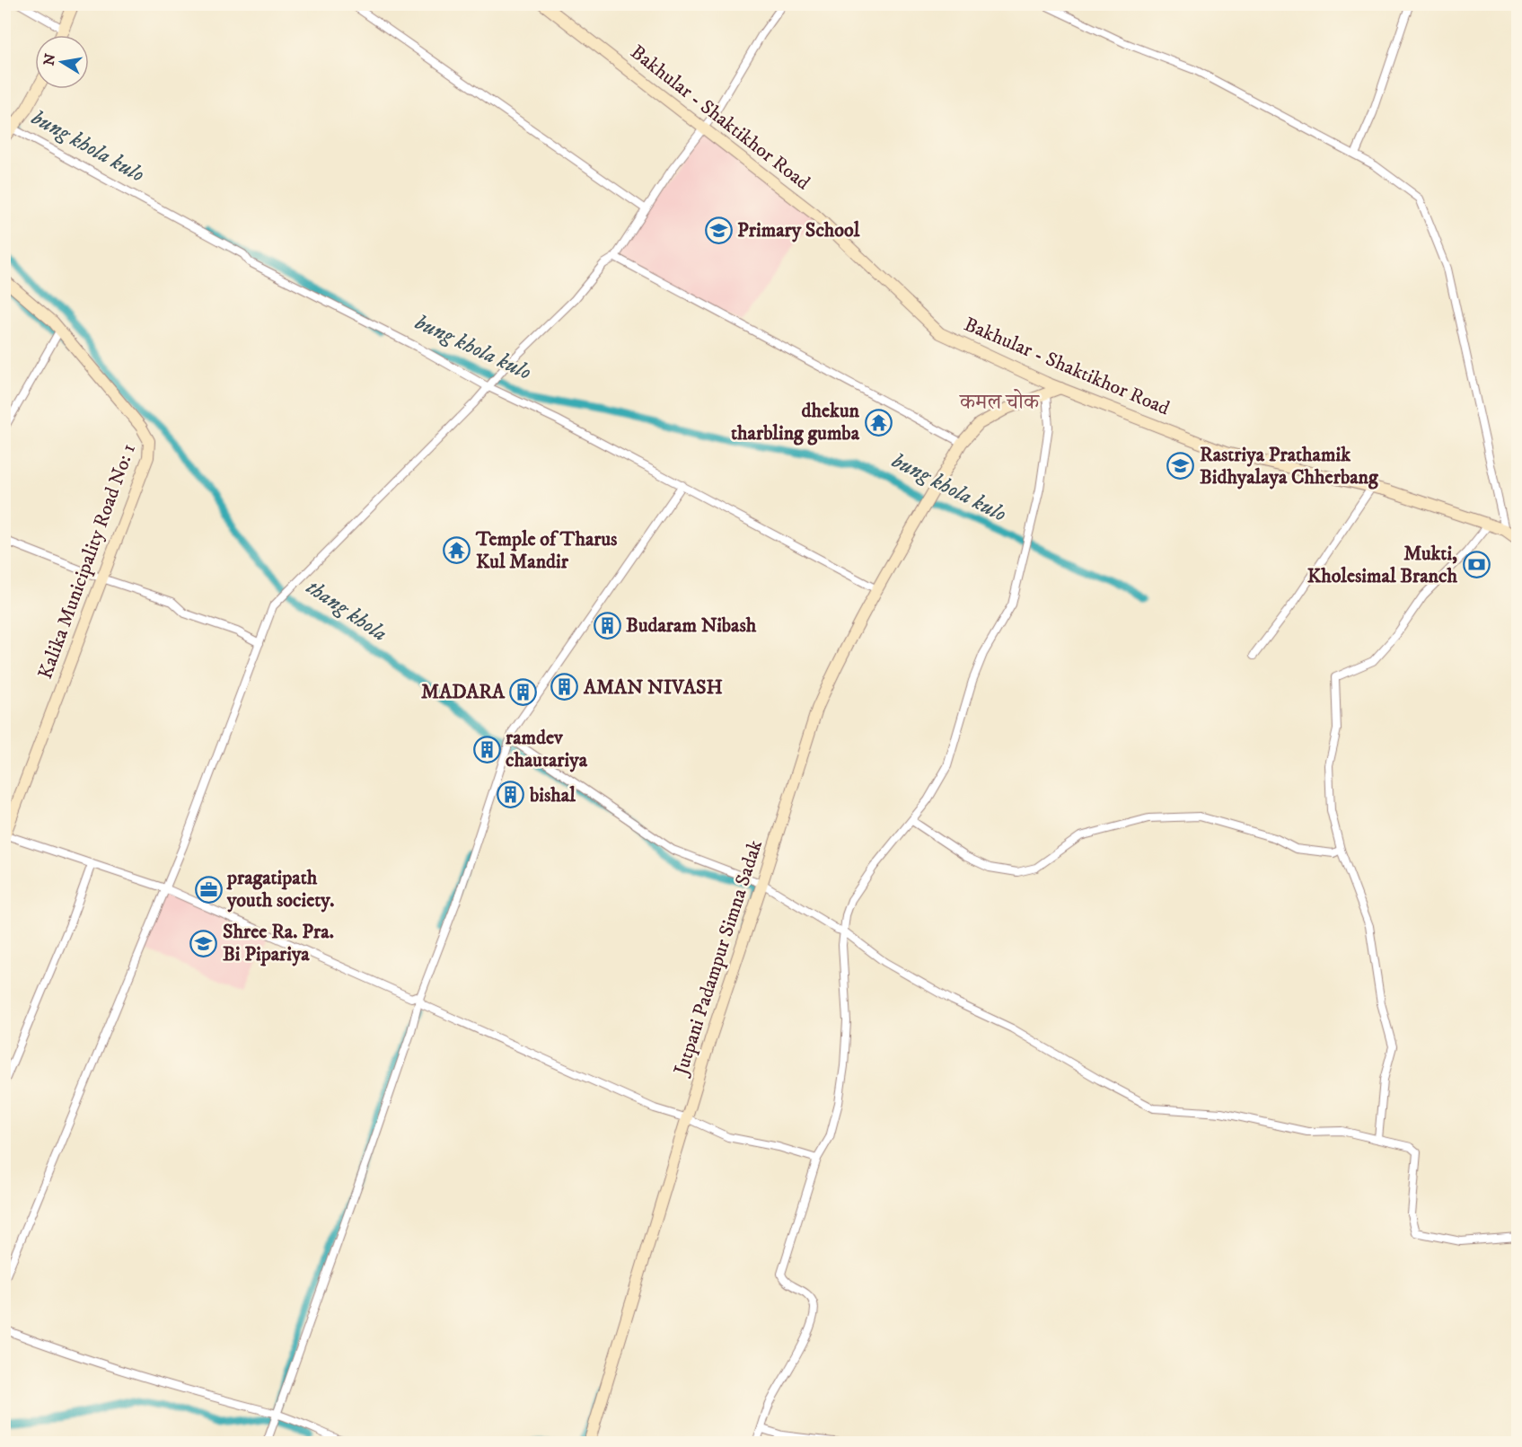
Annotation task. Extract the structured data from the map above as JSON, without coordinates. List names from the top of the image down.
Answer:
{
  "streets": {
    "street": ["Bakhular - Shaktikhor Road", "Kalika Municipality Road No: 1", "Jutpani Padampur Simna Sadak"]
  },
  "crossings": [
    ["Bakhular - Shaktikhor Road", "Jutpani Padampur Simna Sadak"]
  ],
  "districts": ["कमल चोक"],
  "water": ["bung khola kulo", "thang khola"],
  "places": {
    "school or university": ["Primary School", "Rastriya Prathamik Bidhyalaya Chherbang", "Shree Ra. Pra. Bi Pipariya"],
    "temple": ["dhekun tharbling gumba", "Temple of Tharus Kul Mandir"],
    "bank": ["Mukti, Kholesimal Branch"],
    "building": [
      "Budaram Nibash",
      "AMAN NIVASH",
      "MADARA",
      "ramdev chautariya",
      "bishal"
    ],
    "office": ["pragatipath youth society."]
  },
  "north": "left"
}
